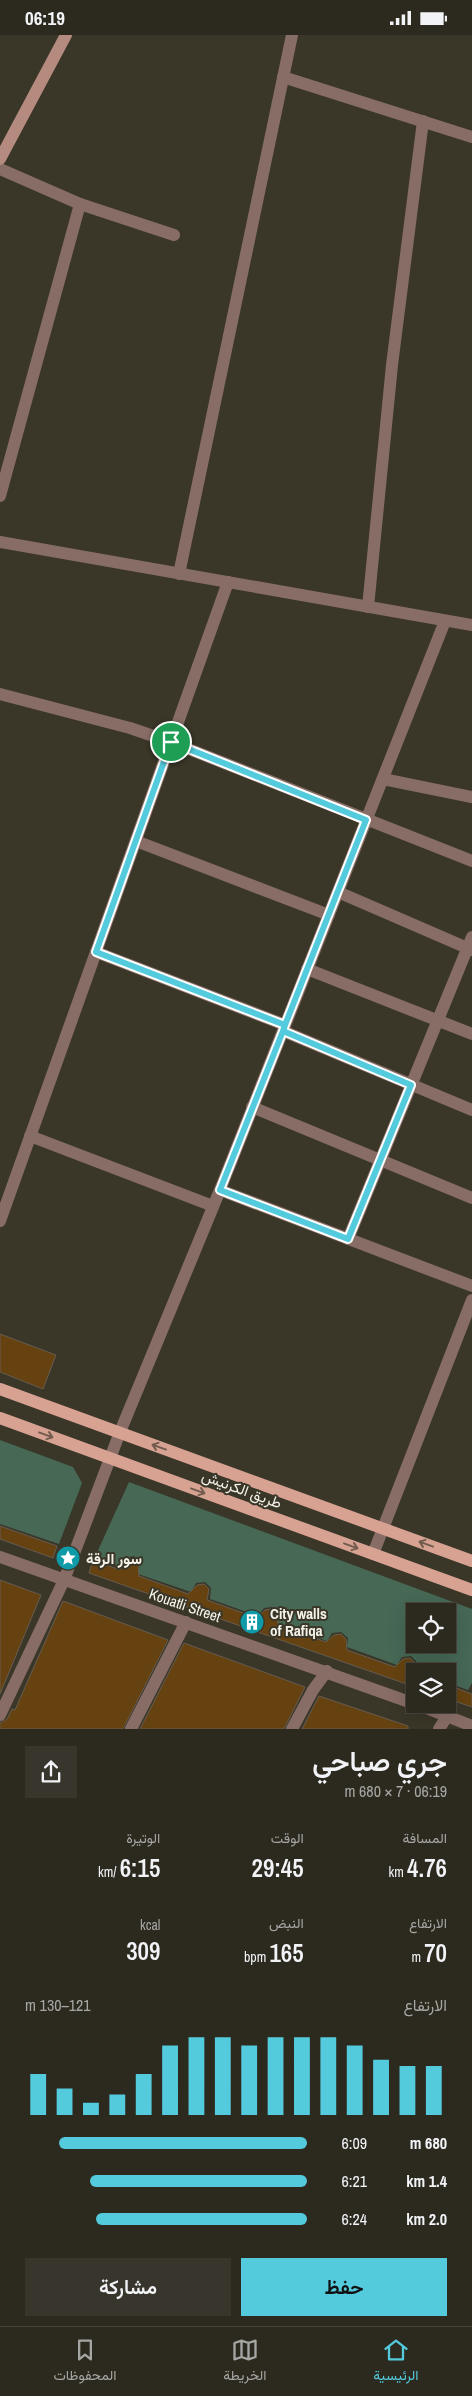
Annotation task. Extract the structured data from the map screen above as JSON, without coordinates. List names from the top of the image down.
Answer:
{
  "streets": {
    "main road": ["طريق الكرنيش"],
    "street": ["Kouatli Street"]
  },
  "places": {
    "place": ["سور الرقة"],
    "building": ["City walls of Rafiqa"]
  },
  "page": {
    "status": "06:19",
    "heading": ["جري صباحي", "06:19 · 7 × 680 m"],
    "stats": [
      ["المسافة", "4.76 km"],
      ["الوقت", "29:45"],
      ["الوتيرة", "6:15 /km"],
      ["الارتفاع", "70 m"],
      ["النبض", "165 bpm"],
      ["kcal", "309"]
    ],
    "chart": ["الارتفاع", "121–130 m"],
    "list": [
      {
        "name": "680 m",
        "note": "6:09"
      },
      {
        "name": "1.4 km",
        "note": "6:21"
      },
      {
        "name": "2.0 km",
        "note": "6:24"
      }
    ],
    "buttons": ["حفظ", "مشاركة"],
    "tabs": ["الرئيسية", "الخريطة", "المحفوظات"]
  }
}
